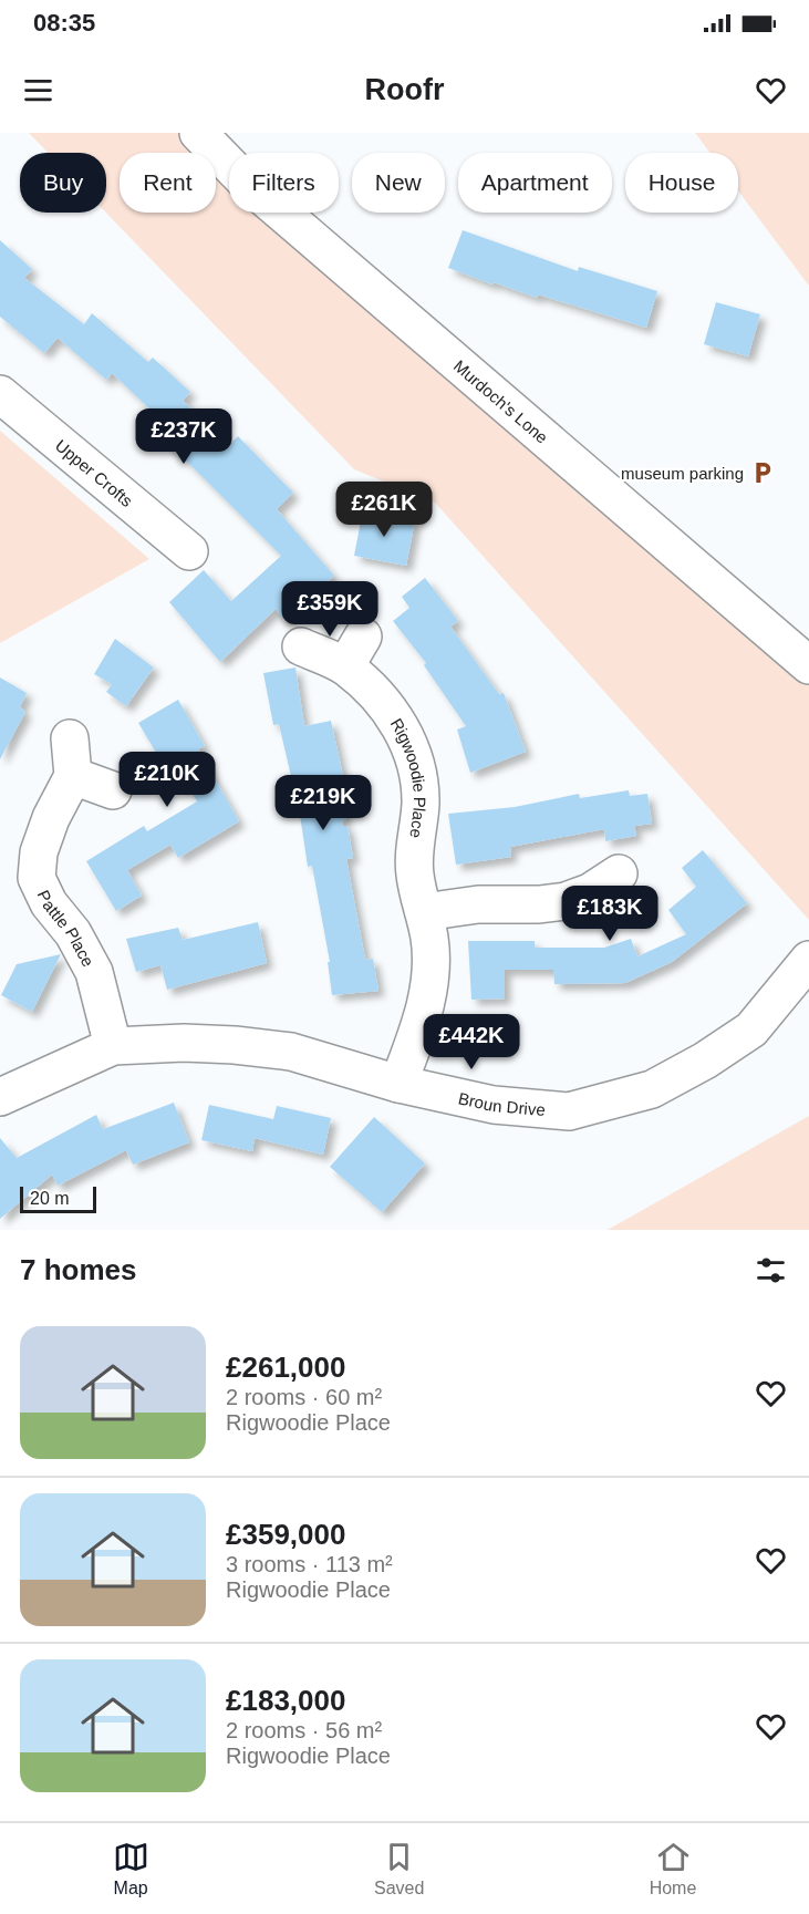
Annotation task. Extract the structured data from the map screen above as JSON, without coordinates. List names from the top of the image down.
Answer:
{
  "streets": {
    "street": [
      "Murdoch's Lone",
      "Upper Crofts",
      "Rigwoodie Place",
      "Pattle Place",
      "Broun Drive"
    ]
  },
  "crossings": [
    ["Rigwoodie Place", "Broun Drive"],
    ["Pattle Place", "Broun Drive"]
  ],
  "places": {
    "parking": ["museum parking"]
  },
  "scale_bar": "20 m",
  "page": {
    "status": "08:35",
    "header": "Roofr",
    "chip": [
      "Buy",
      "Rent",
      "Filters",
      "New",
      "Apartment",
      "House"
    ],
    "price": [
      "£237K",
      "£261K",
      "£359K",
      "£210K",
      "£219K",
      "£183K",
      "£442K"
    ],
    "scale": "20 m",
    "heading": "7 homes",
    "list": [
      {
        "name": "£261,000",
        "note": "2 rooms · 60 m² · Rigwoodie Place"
      },
      {
        "name": "£359,000",
        "note": "3 rooms · 113 m² · Rigwoodie Place"
      },
      {
        "name": "£183,000",
        "note": "2 rooms · 56 m² · Rigwoodie Place"
      }
    ],
    "tabs": ["Map", "Saved", "Home"]
  }
}
